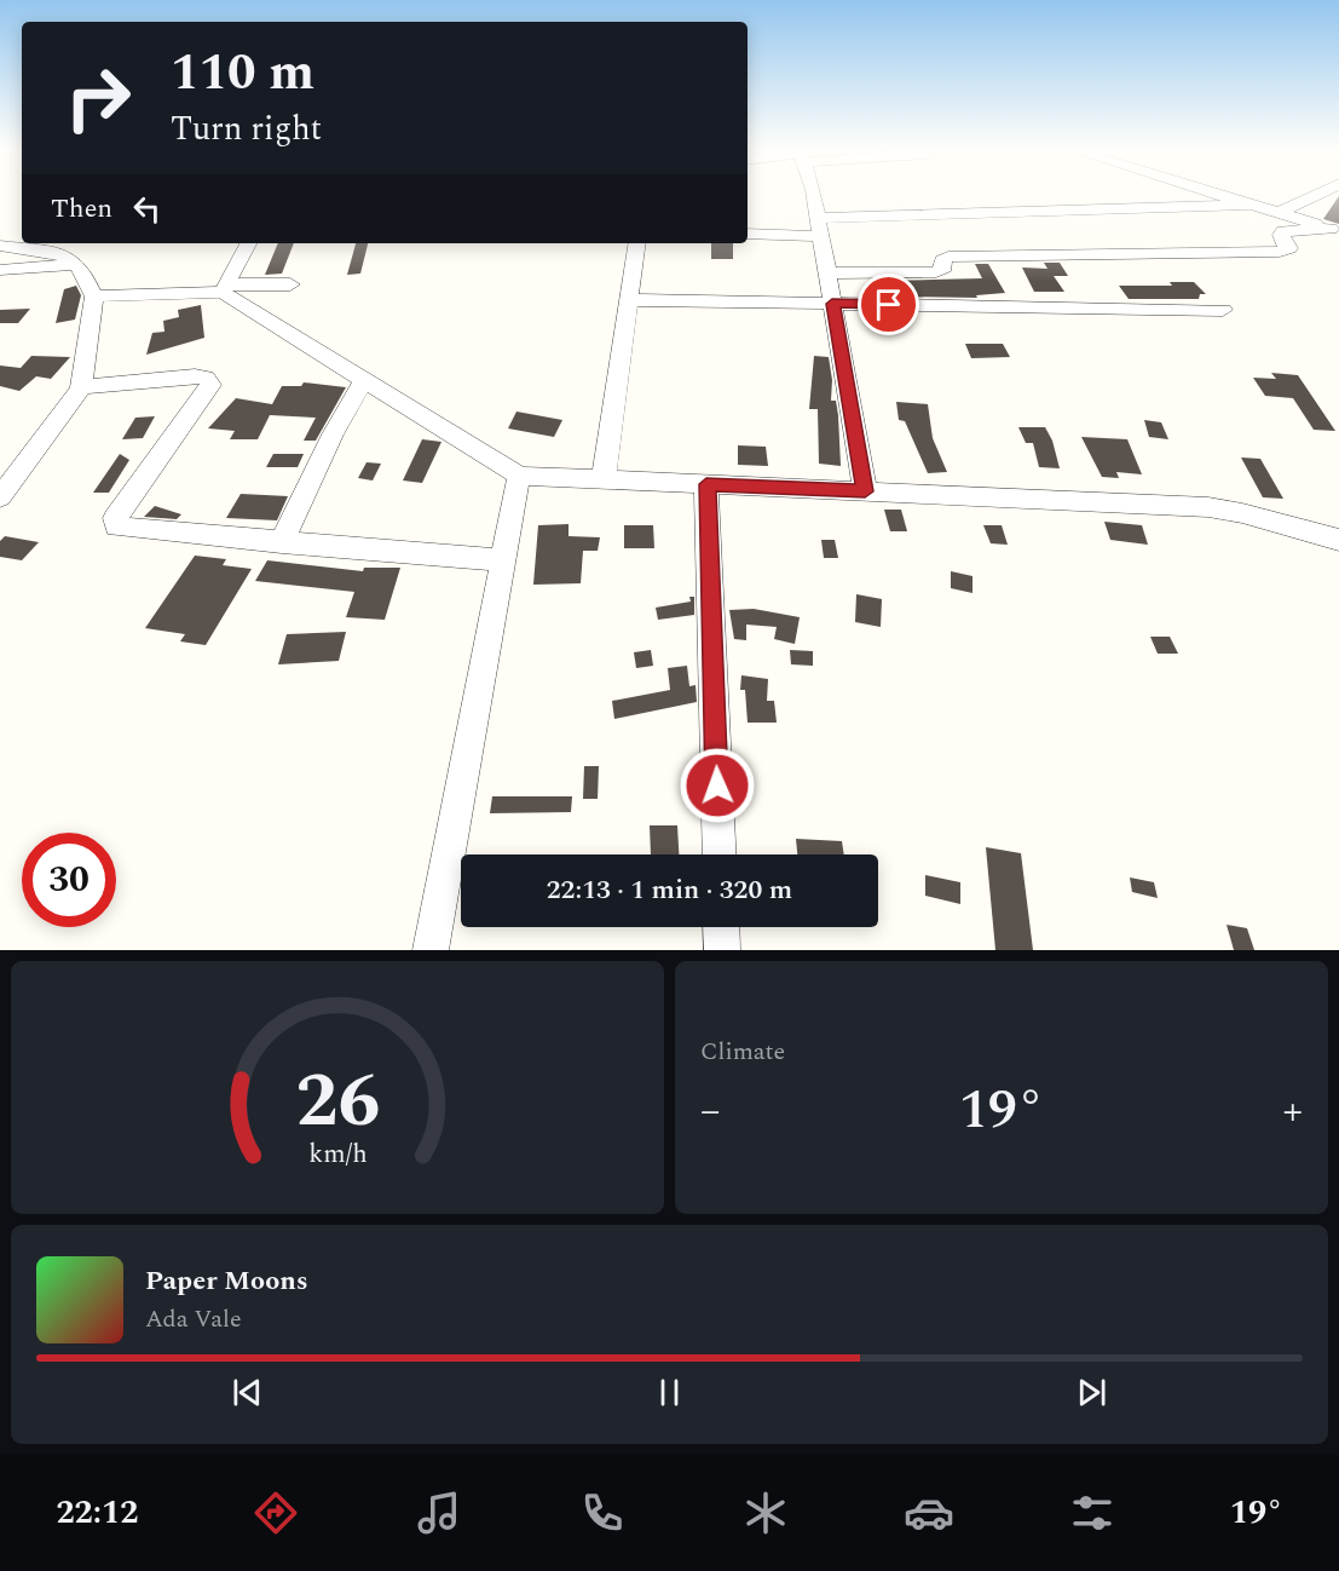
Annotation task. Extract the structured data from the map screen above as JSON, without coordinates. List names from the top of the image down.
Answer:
{
  "page": {
    "turn": ["110 m", "Turn right"],
    "then": "Then",
    "limit": "30",
    "trip": "22:13 · 1 min · 320 m",
    "tile": "Climate",
    "heat": ["−", "19°", "+"],
    "song": ["Paper Moons", "Ada Vale"],
    "tabs": ["22:12", "19°"],
    "gauge": ["26", "km/h"]
  }
}
